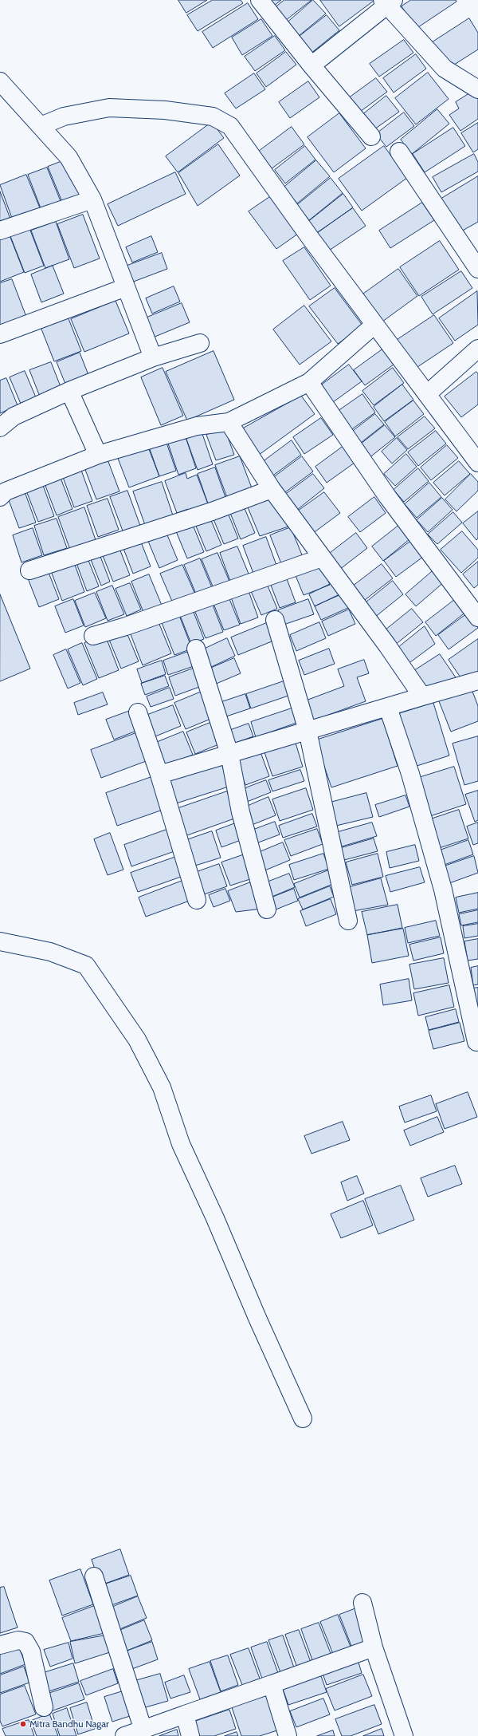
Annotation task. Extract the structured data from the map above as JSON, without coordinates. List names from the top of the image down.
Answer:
{
  "places": ["Mitra Bandhu Nagar"]
}
